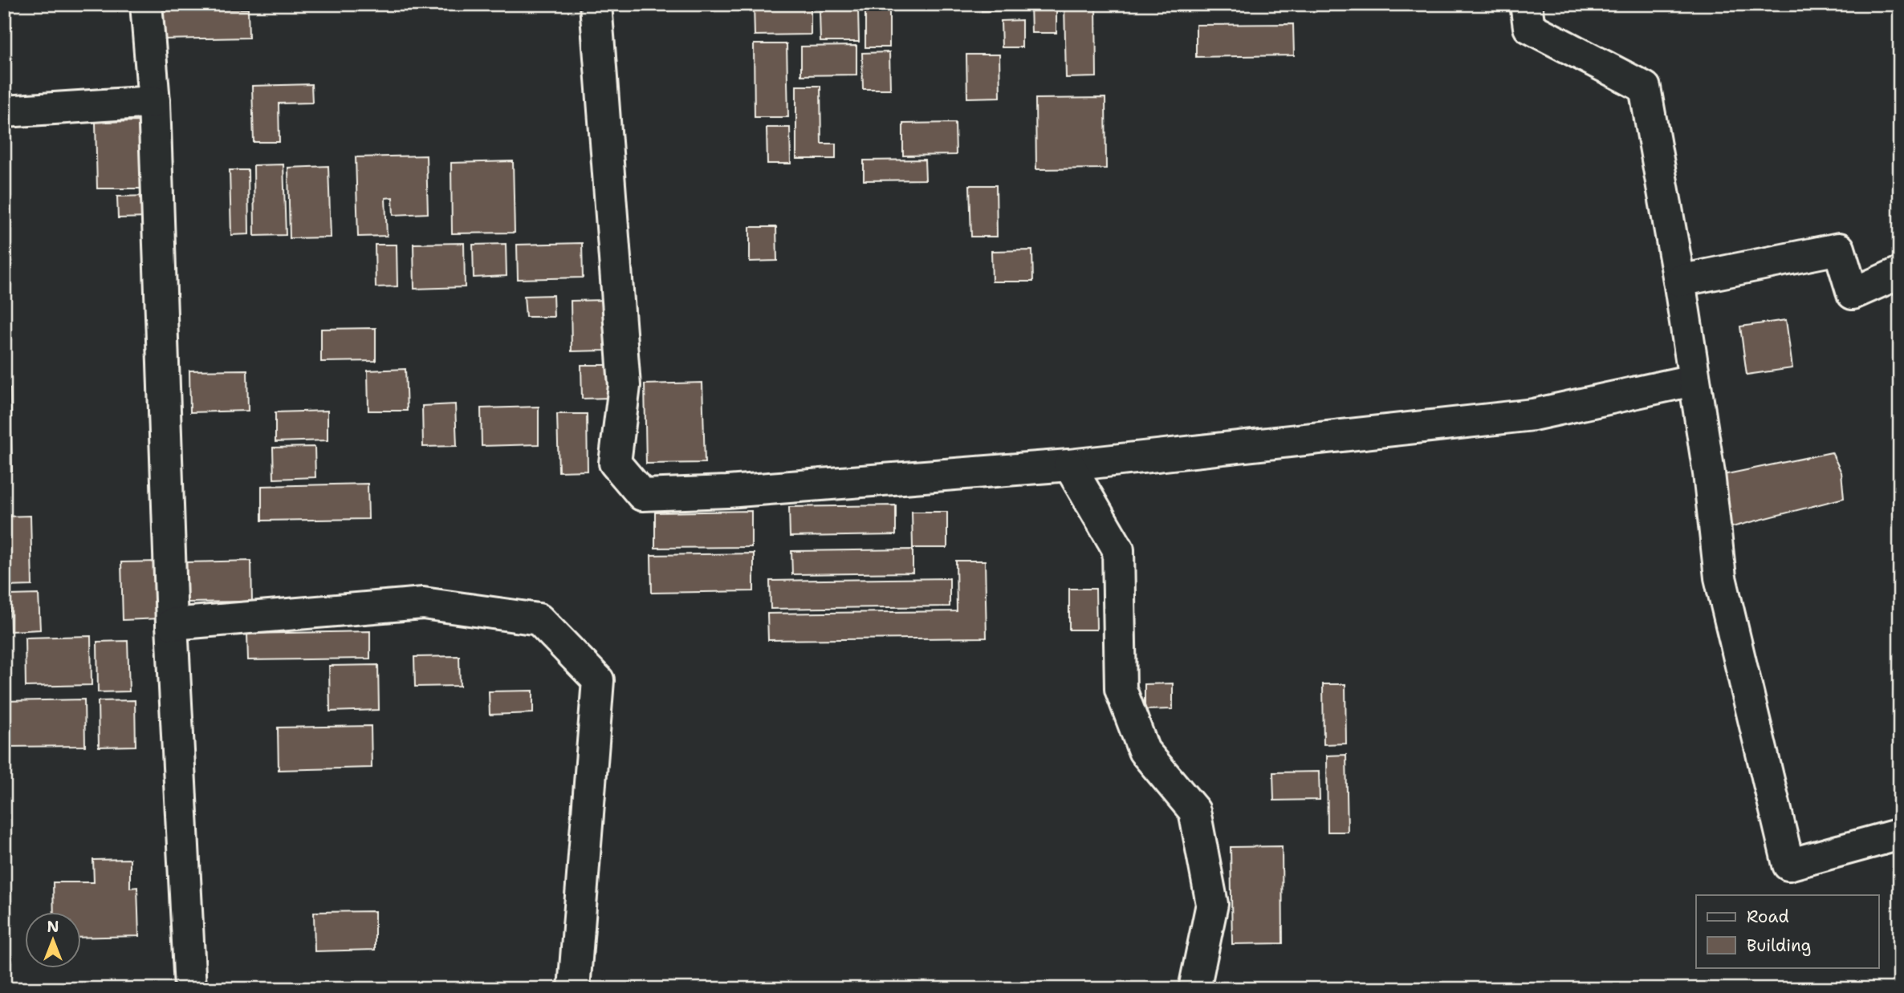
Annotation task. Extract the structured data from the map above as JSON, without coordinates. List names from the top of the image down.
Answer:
{
  "legend": ["Road", "Building"],
  "north": "top"
}
